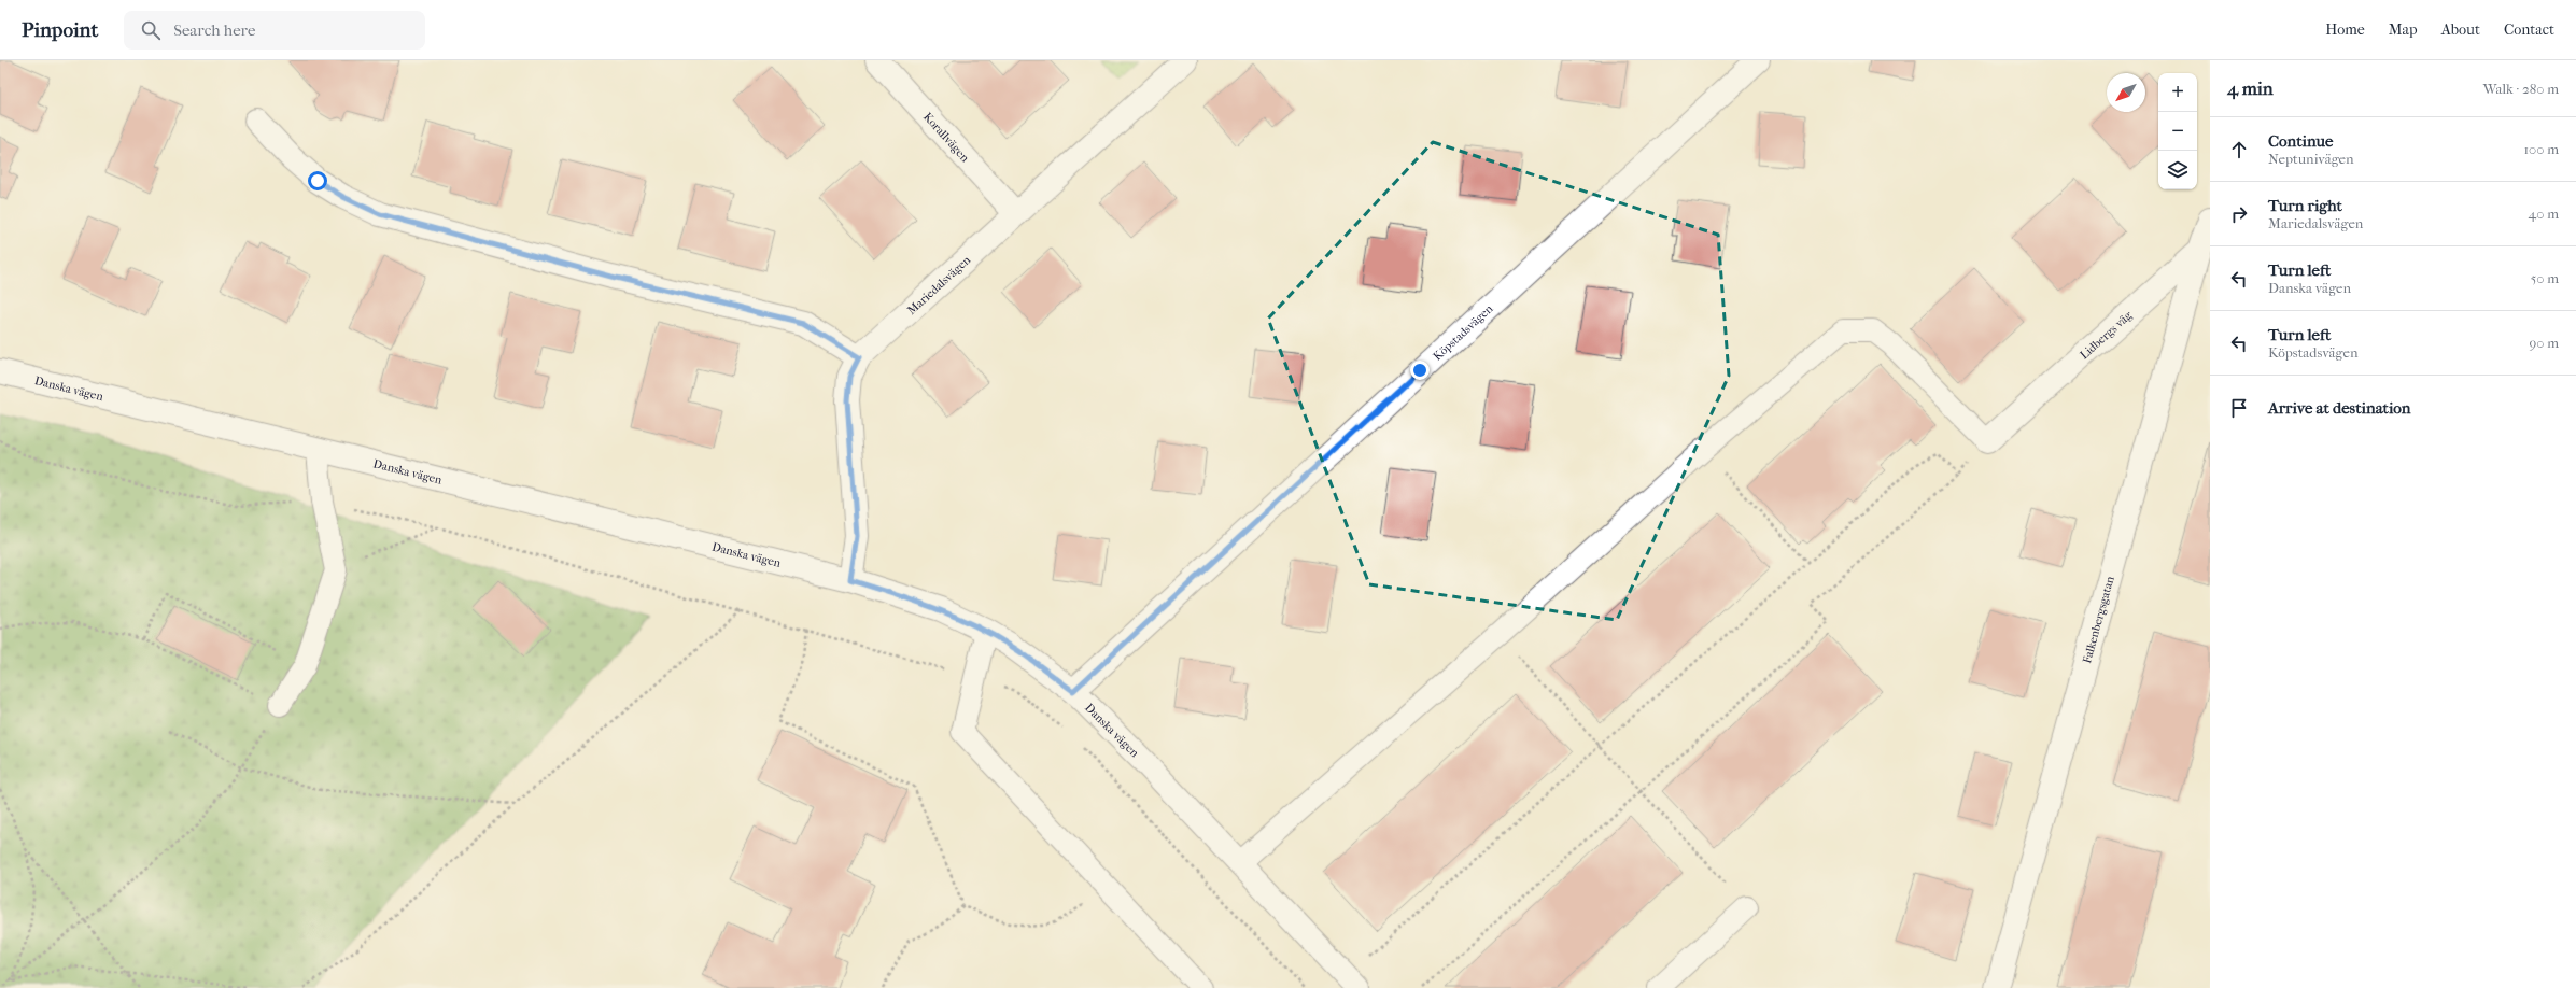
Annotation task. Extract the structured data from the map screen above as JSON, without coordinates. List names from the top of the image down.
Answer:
{
  "streets": {
    "street": [
      "Korallvägen",
      "Mariedalsvägen",
      "Köpstadsvägen",
      "Lidbergs väg",
      "Danska vägen",
      "Falkenbergsgatan"
    ]
  },
  "crossings": [
    ["Korallvägen", "Mariedalsvägen"],
    ["Mariedalsvägen", "Danska vägen"],
    ["Köpstadsvägen", "Danska vägen"],
    ["Lidbergs väg", "Falkenbergsgatan"]
  ],
  "north": "bottom left",
  "page": {
    "header": "Pinpoint",
    "search": "Search here",
    "nav": [
      "Home",
      "Map",
      "About",
      "Contact"
    ],
    "heading": ["4 min", "Walk · 280 m"],
    "map_buttons": ["+", "−"],
    "list": [
      ["Continue", "Neptunivägen", "100 m"],
      ["Turn right", "Mariedalsvägen", "40 m"],
      ["Turn left", "Danska vägen", "50 m"],
      ["Turn left", "Köpstadsvägen", "90 m"],
      "Arrive at destination"
    ]
  }
}
